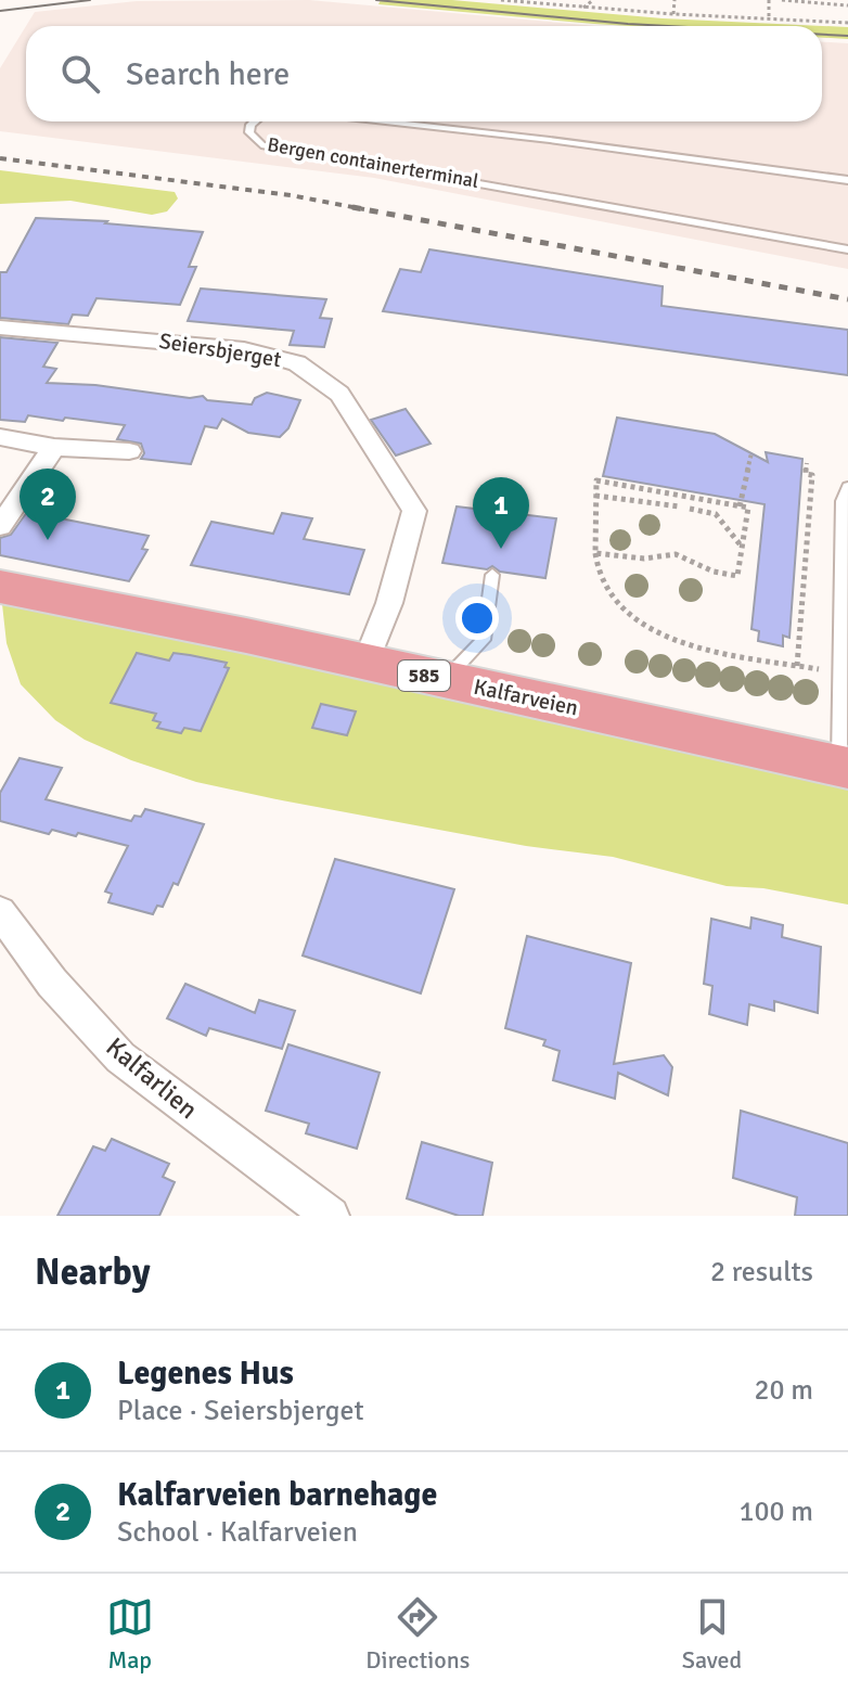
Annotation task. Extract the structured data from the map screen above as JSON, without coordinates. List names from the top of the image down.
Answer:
{
  "streets": {
    "main road": ["585", "Kalfarveien"],
    "street": ["Seiersbjerget", "Kalfarlien"],
    "lane": ["Bergen containerterminal"]
  },
  "crossings": [
    ["Seiersbjerget", "Kalfarveien"]
  ],
  "page": {
    "search": "Search here",
    "pins": ["2", "1"],
    "heading": ["Nearby", "2 results"],
    "list": [
      {
        "mark": "1",
        "name": "Legenes Hus",
        "note": "Place · Seiersbjerget",
        "value": "20 m"
      },
      {
        "mark": "2",
        "name": "Kalfarveien barnehage",
        "note": "School · Kalfarveien",
        "value": "100 m"
      }
    ],
    "nav": ["Map", "Directions", "Saved"]
  }
}
